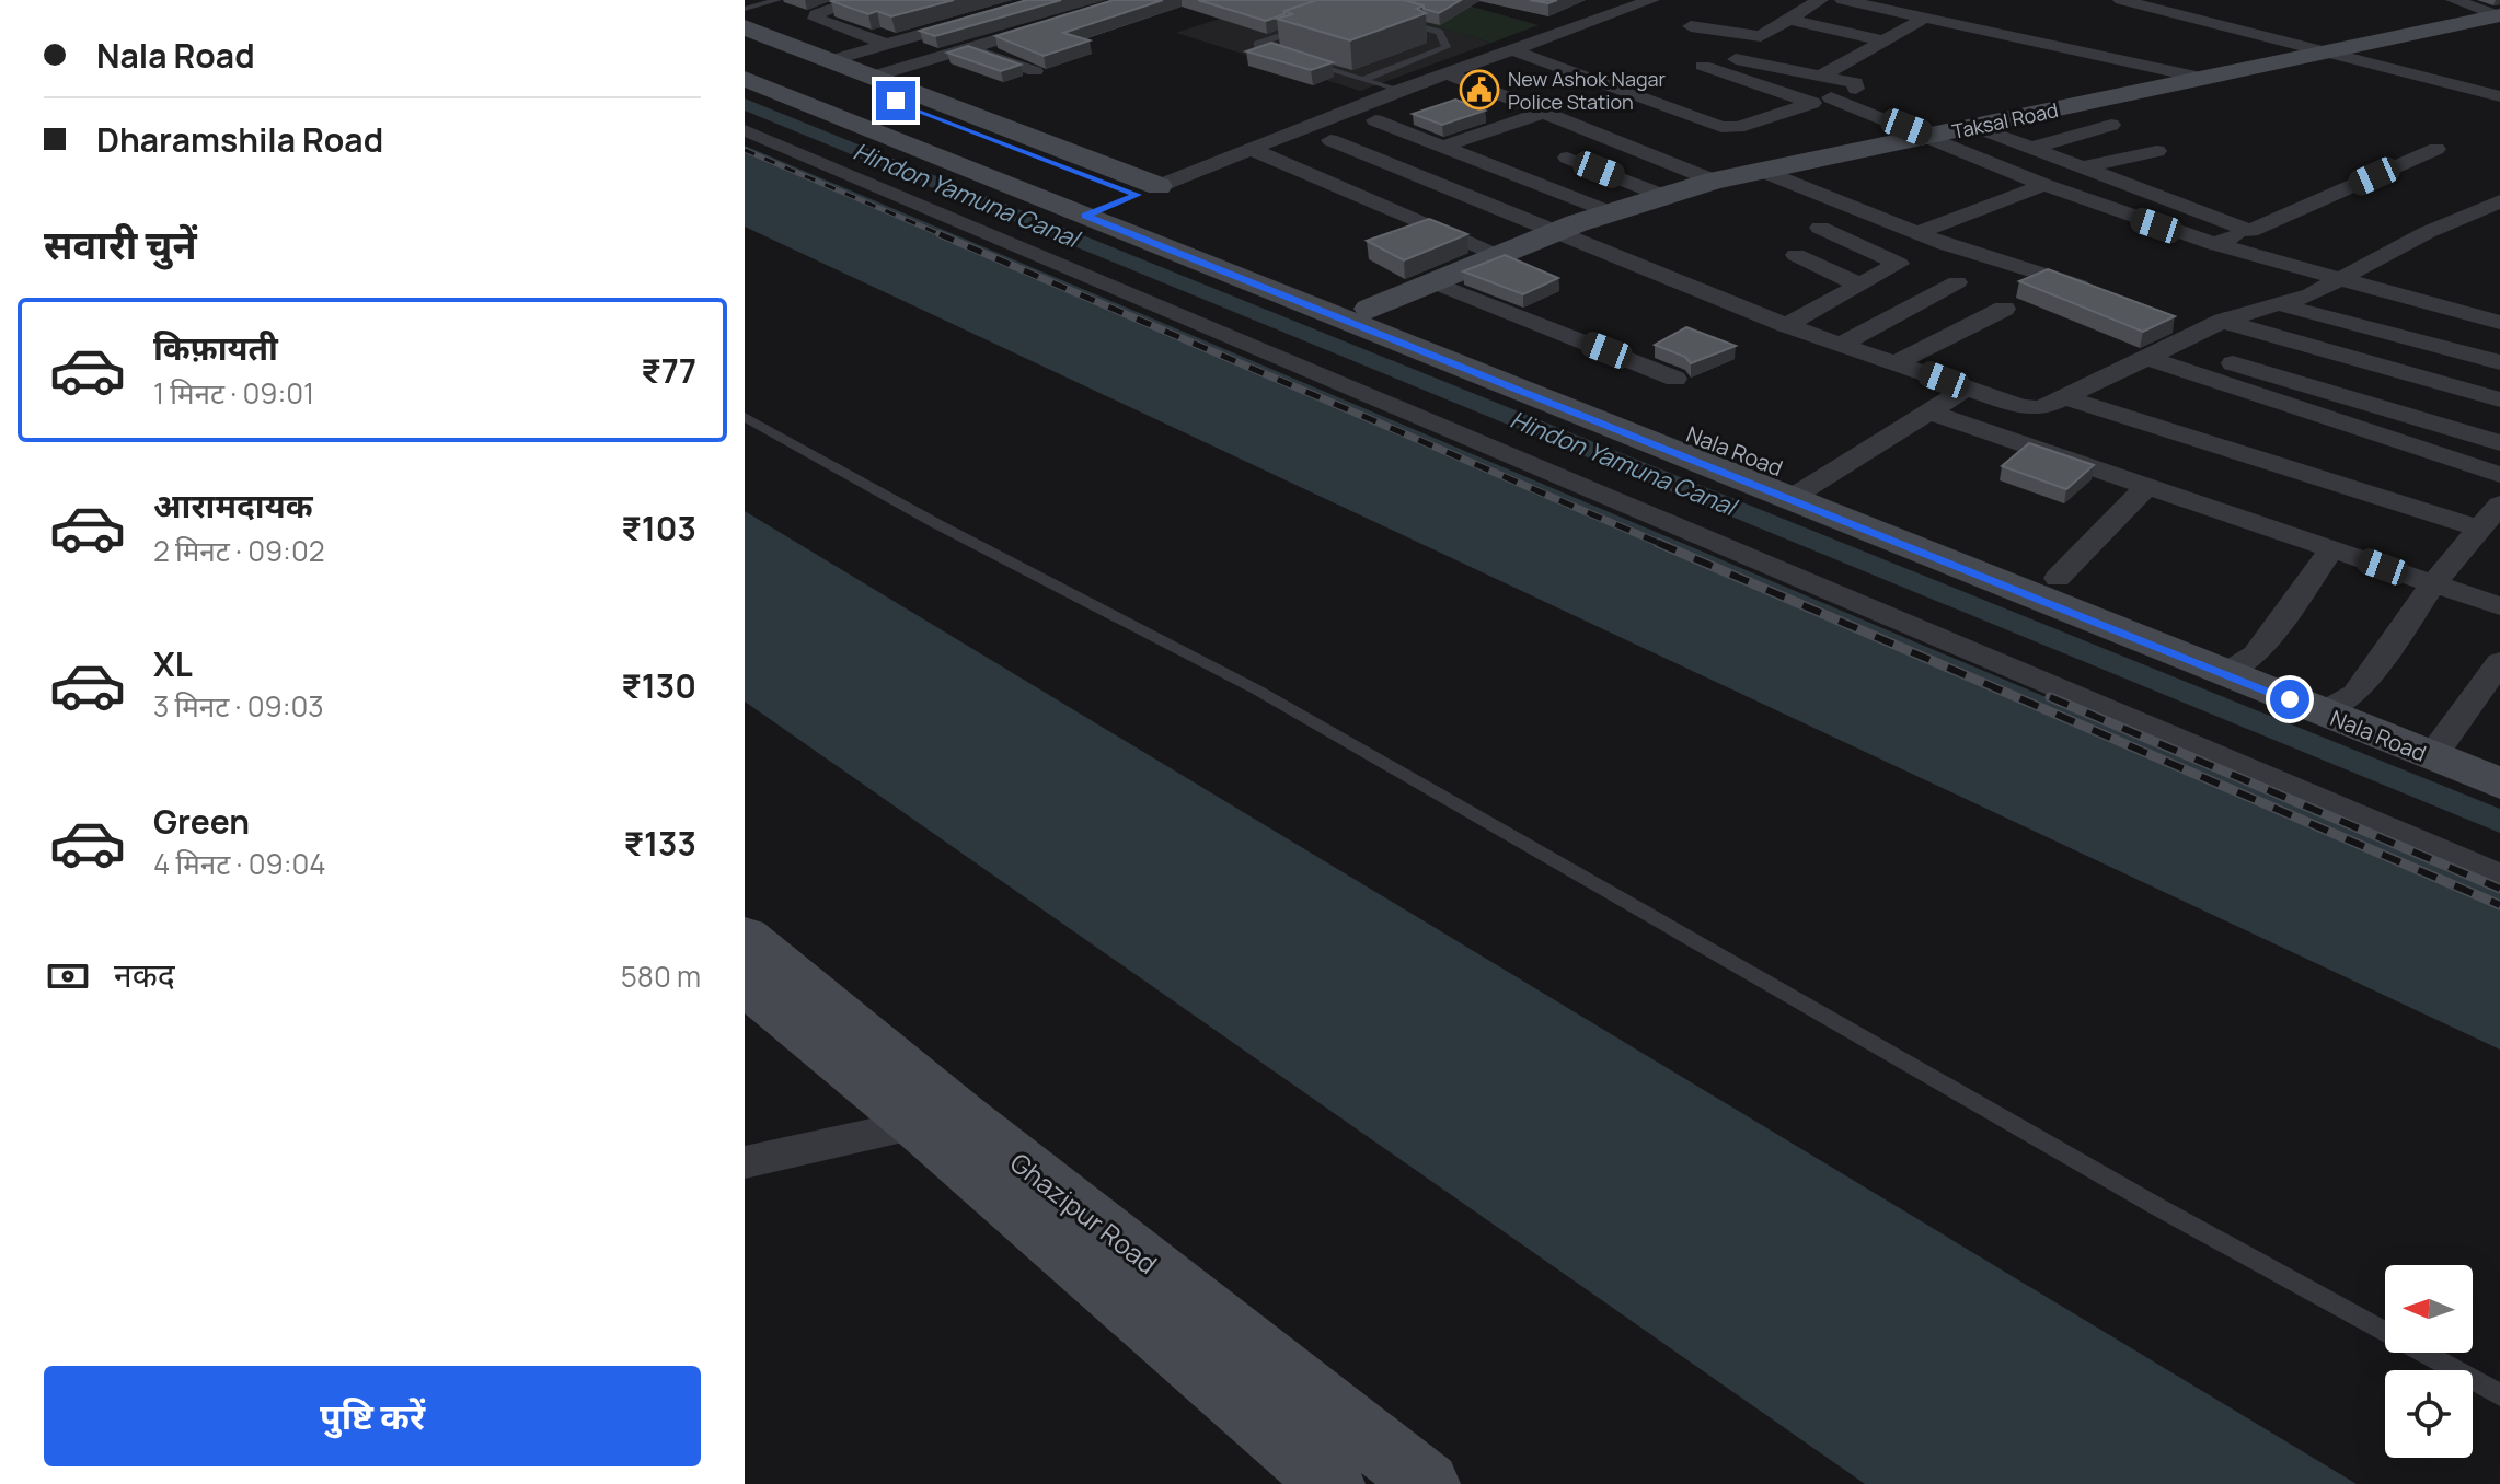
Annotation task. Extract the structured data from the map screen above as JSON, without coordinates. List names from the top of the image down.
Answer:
{
  "streets": {
    "street": ["Taksal Road", "Nala Road", "Ghazipur Road"]
  },
  "crossings": [
    ["Taksal Road", "Nala Road"]
  ],
  "water": ["Hindon Yamuna Canal"],
  "places": {
    "public building": ["New Ashok Nagar Police Station"]
  },
  "north": "left",
  "page": {
    "banner": ["Nala Road", "Dharamshila Road"],
    "heading": "सवारी चुनें",
    "list": [
      {
        "name": "किफ़ायती",
        "note": "1 मिनट · 09:01",
        "value": "₹77"
      },
      {
        "name": "आरामदायक",
        "note": "2 मिनट · 09:02",
        "value": "₹103"
      },
      {
        "name": "XL",
        "note": "3 मिनट · 09:03",
        "value": "₹130"
      },
      {
        "name": "Green",
        "note": "4 मिनट · 09:04",
        "value": "₹133"
      }
    ],
    "pay": ["नकद", "580 m"],
    "buttons": "पुष्टि करें"
  }
}
